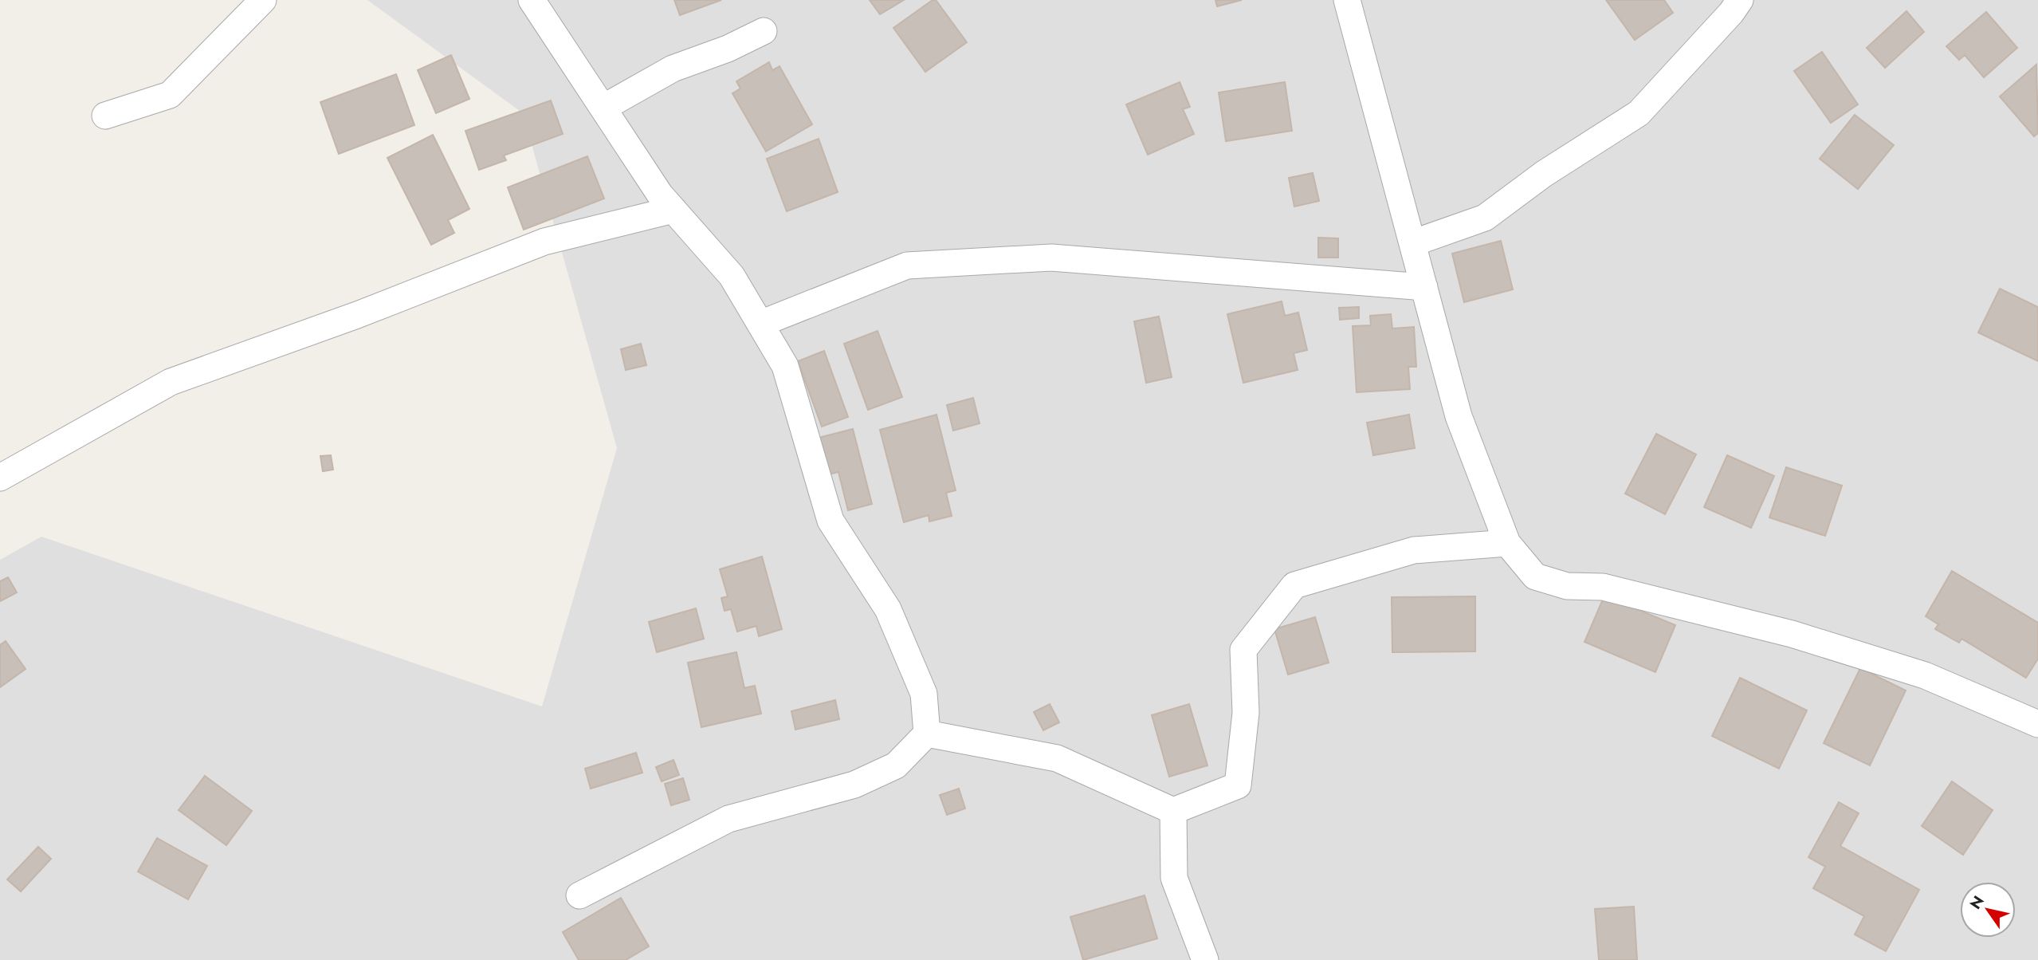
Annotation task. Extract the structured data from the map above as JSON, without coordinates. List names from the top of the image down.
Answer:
{
  "north": "top left"
}
